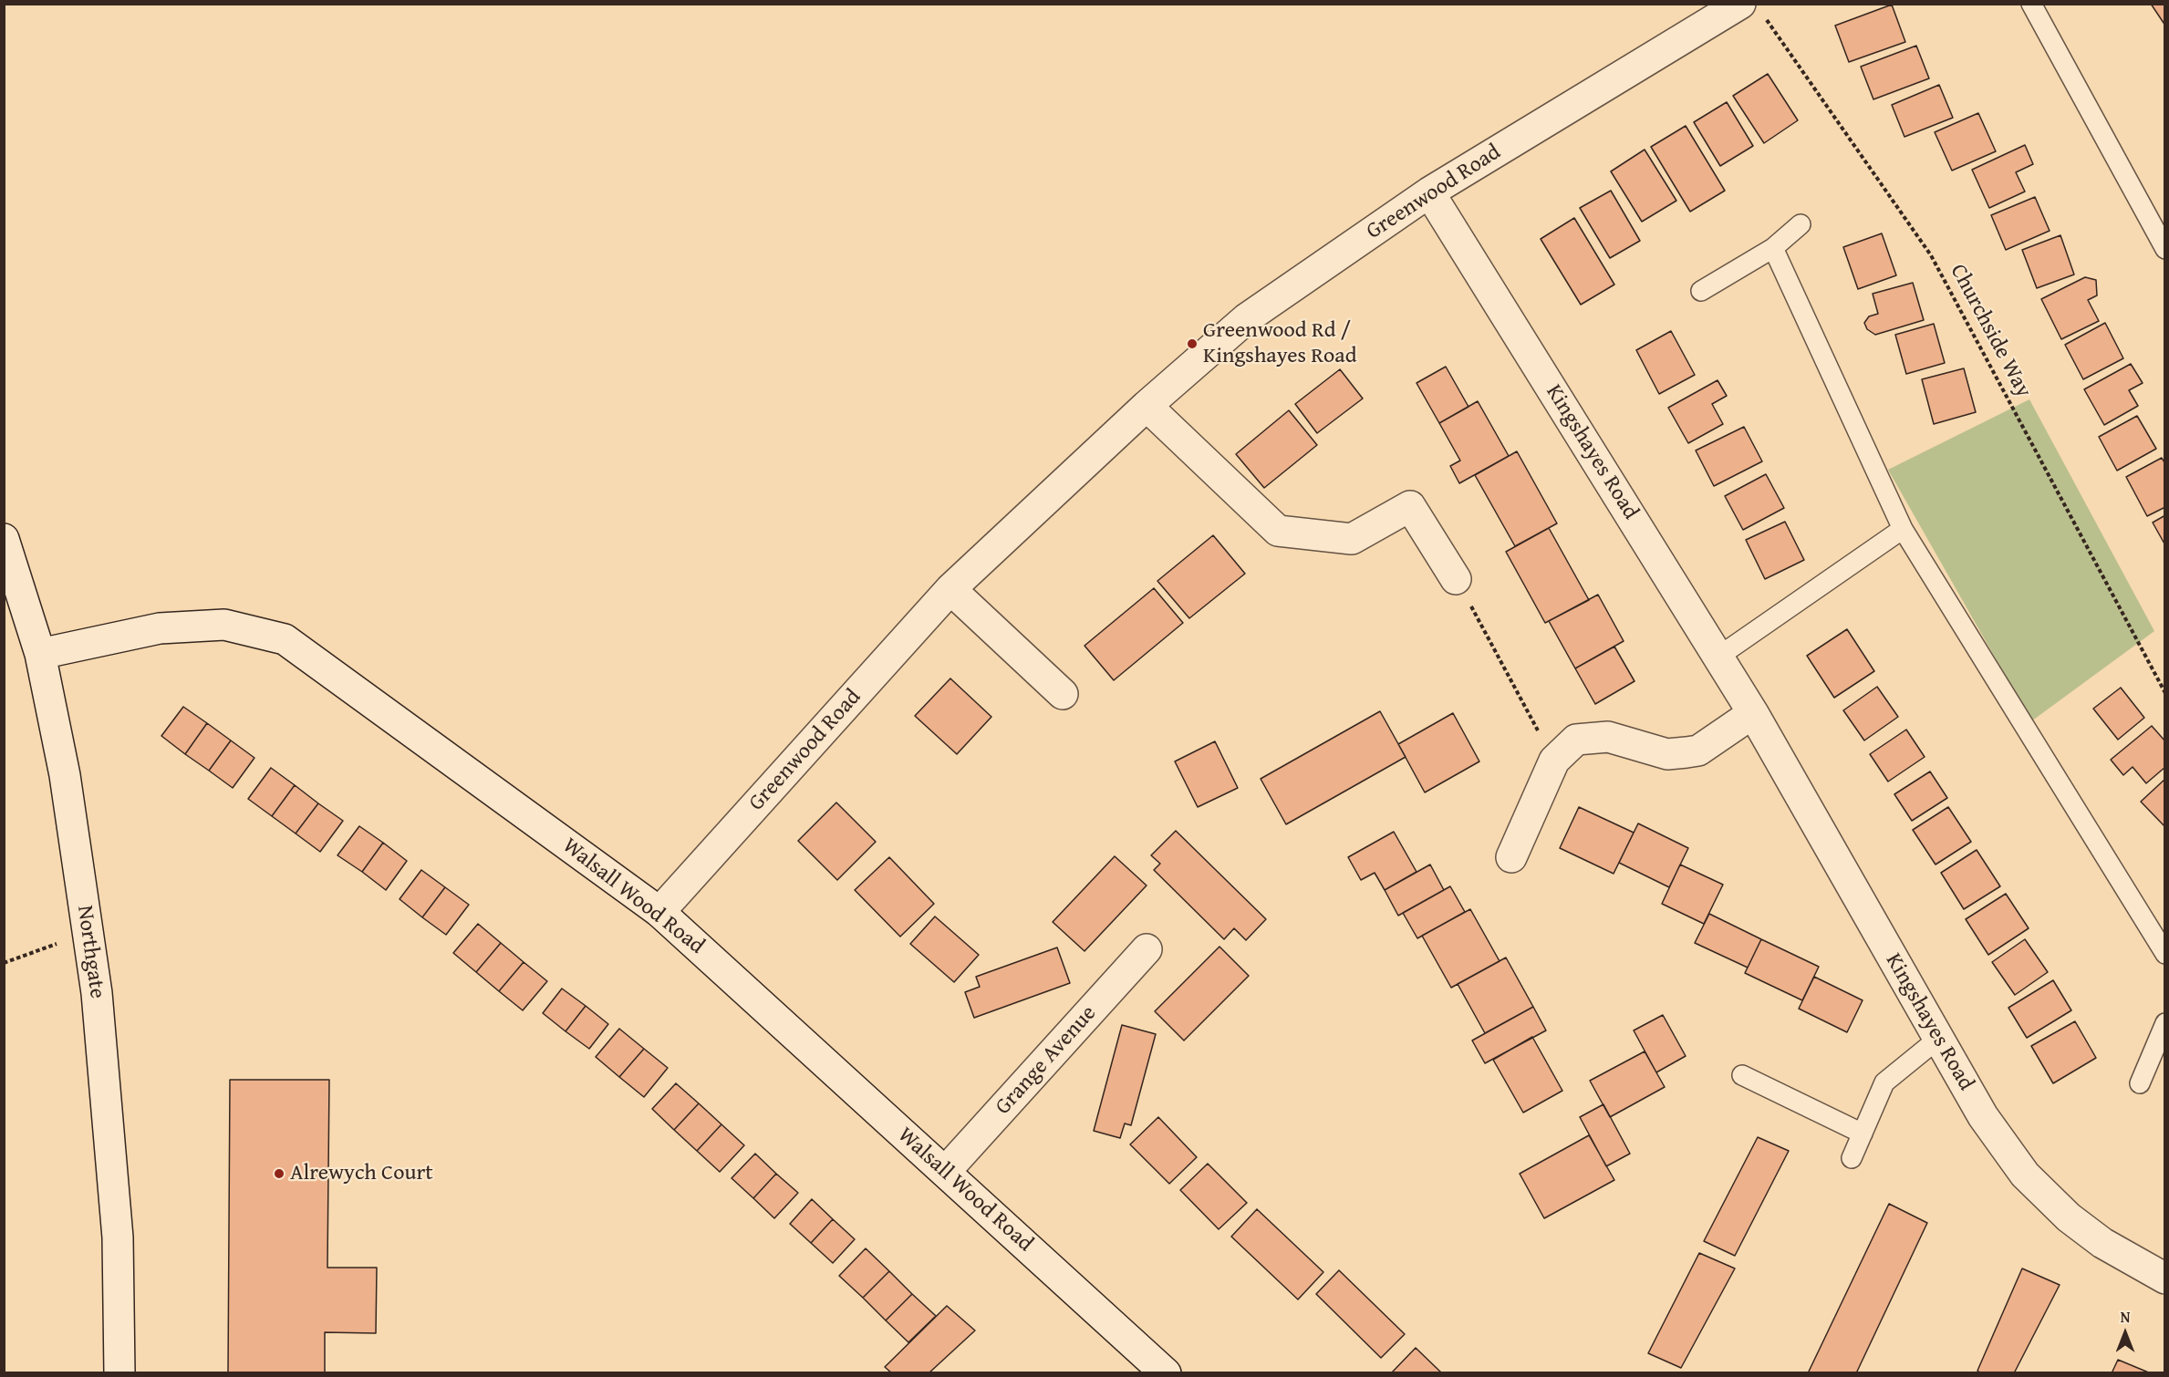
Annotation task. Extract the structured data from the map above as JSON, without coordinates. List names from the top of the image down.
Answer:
{
  "streets": {
    "street": [
      "Greenwood Road",
      "Kingshayes Road",
      "Walsall Wood Road",
      "Northgate",
      "Grange Avenue"
    ],
    "path": ["Churchside Way"]
  },
  "crossings": [
    ["Greenwood Road", "Churchside Way"],
    ["Greenwood Road", "Kingshayes Road"],
    ["Greenwood Road", "Walsall Wood Road"],
    ["Walsall Wood Road", "Northgate"],
    ["Walsall Wood Road", "Grange Avenue"]
  ],
  "places": ["Greenwood Rd / Kingshayes Road", "Alrewych Court"],
  "north": "top"
}
